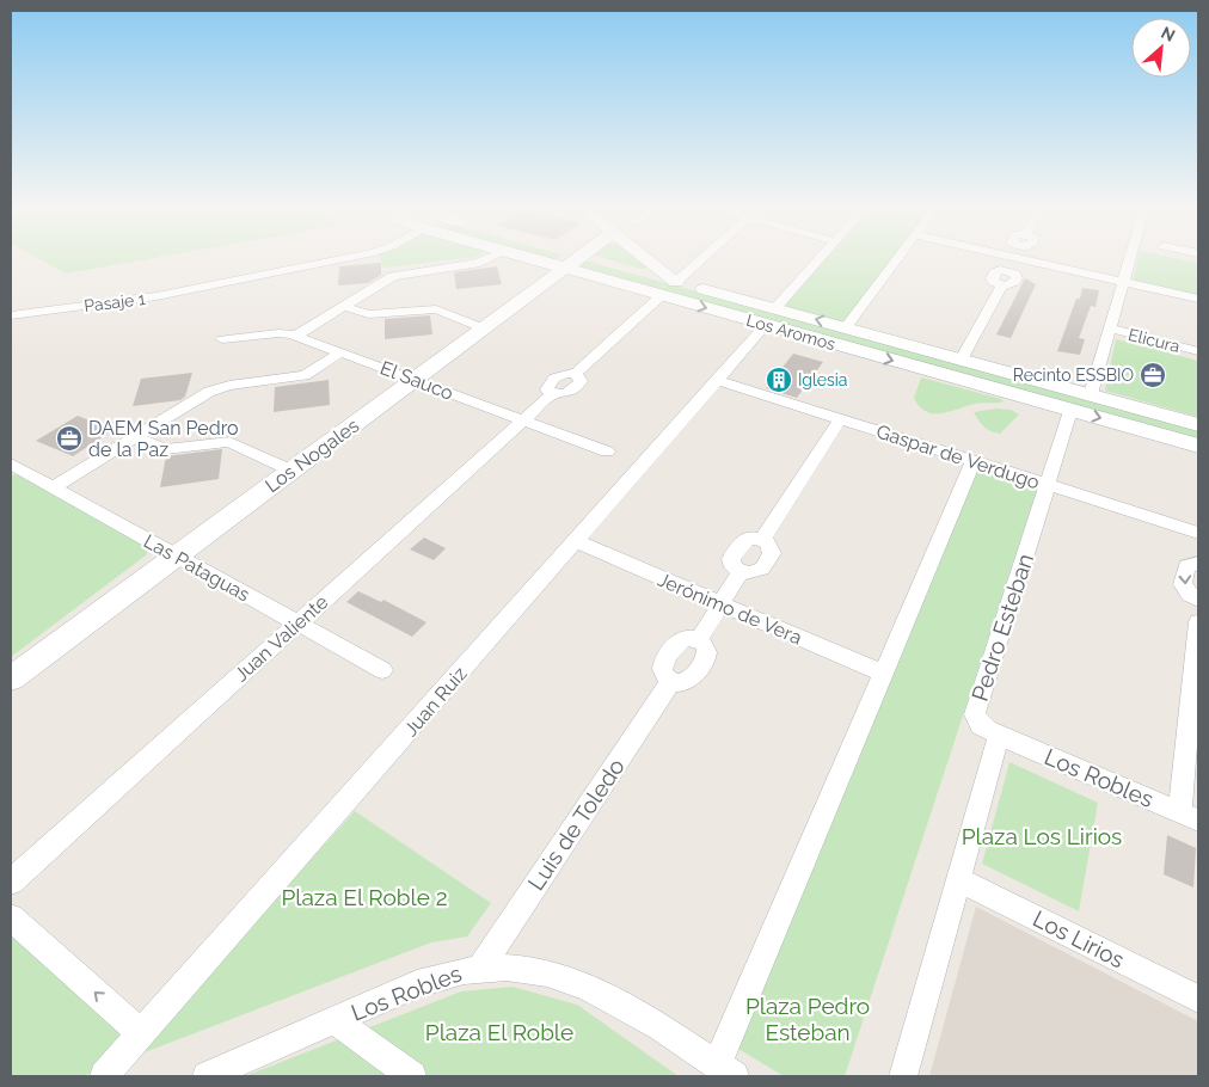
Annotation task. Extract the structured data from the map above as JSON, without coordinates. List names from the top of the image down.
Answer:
{
  "streets": {
    "main road": ["Los Aromos", "Los Nogales"],
    "street": [
      "Pasaje 1",
      "Elicura",
      "El Sauco",
      "Gaspar de Verdugo",
      "Las Pataguas",
      "Jerónimo de Vera",
      "Pedro Esteban",
      "Juan Valiente",
      "Juan Ruiz",
      "Los Robles",
      "Luis de Toledo",
      "Los Lirios"
    ]
  },
  "crossings": [
    ["Los Aromos", "Pedro Esteban"],
    ["Los Aromos", "Juan Valiente"],
    ["Los Aromos", "Juan Ruiz"],
    ["El Sauco", "Los Nogales"],
    ["El Sauco", "Juan Valiente"],
    ["Los Nogales", "Las Pataguas"],
    ["Gaspar de Verdugo", "Pedro Esteban"],
    ["Gaspar de Verdugo", "Juan Ruiz"],
    ["Las Pataguas", "Juan Valiente"],
    ["Jerónimo de Vera", "Juan Ruiz"],
    ["Pedro Esteban", "Los Robles"],
    ["Los Robles", "Luis de Toledo"]
  ],
  "parks": [
    "Plaza Los Lirios",
    "Plaza El Roble 2",
    "Plaza Pedro Esteban",
    "Plaza El Roble"
  ],
  "places": {
    "office": ["Recinto ESSBIO", "DAEM San Pedro de la Paz"],
    "building": ["Iglesia"]
  },
  "north": "top right"
}
